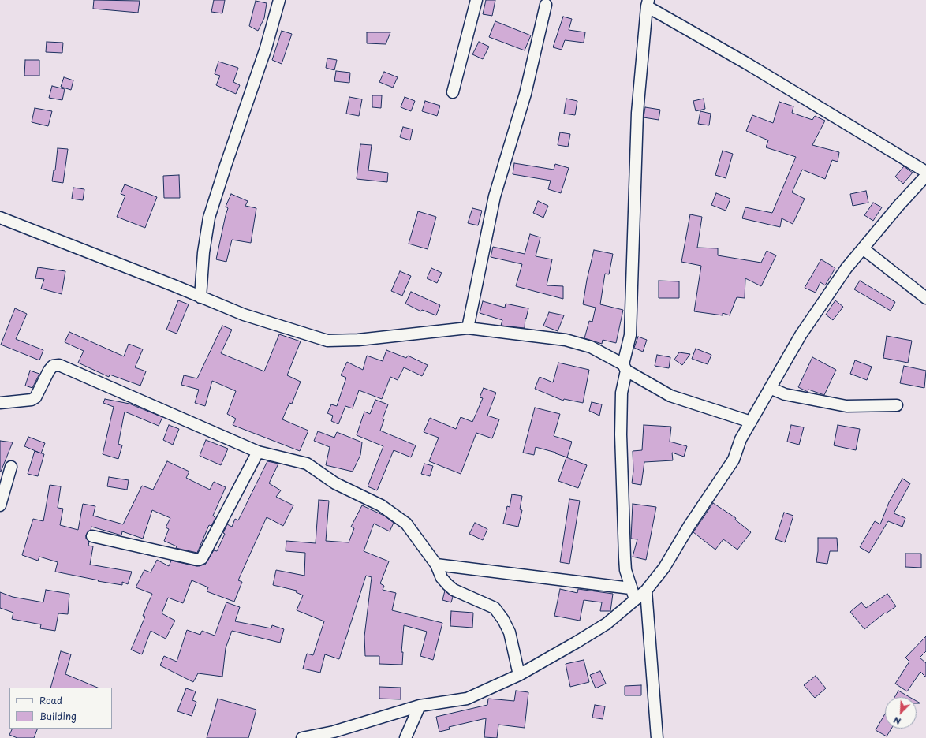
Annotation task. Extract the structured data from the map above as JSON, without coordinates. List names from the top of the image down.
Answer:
{
  "legend": ["Road", "Building"],
  "north": "bottom left"
}
